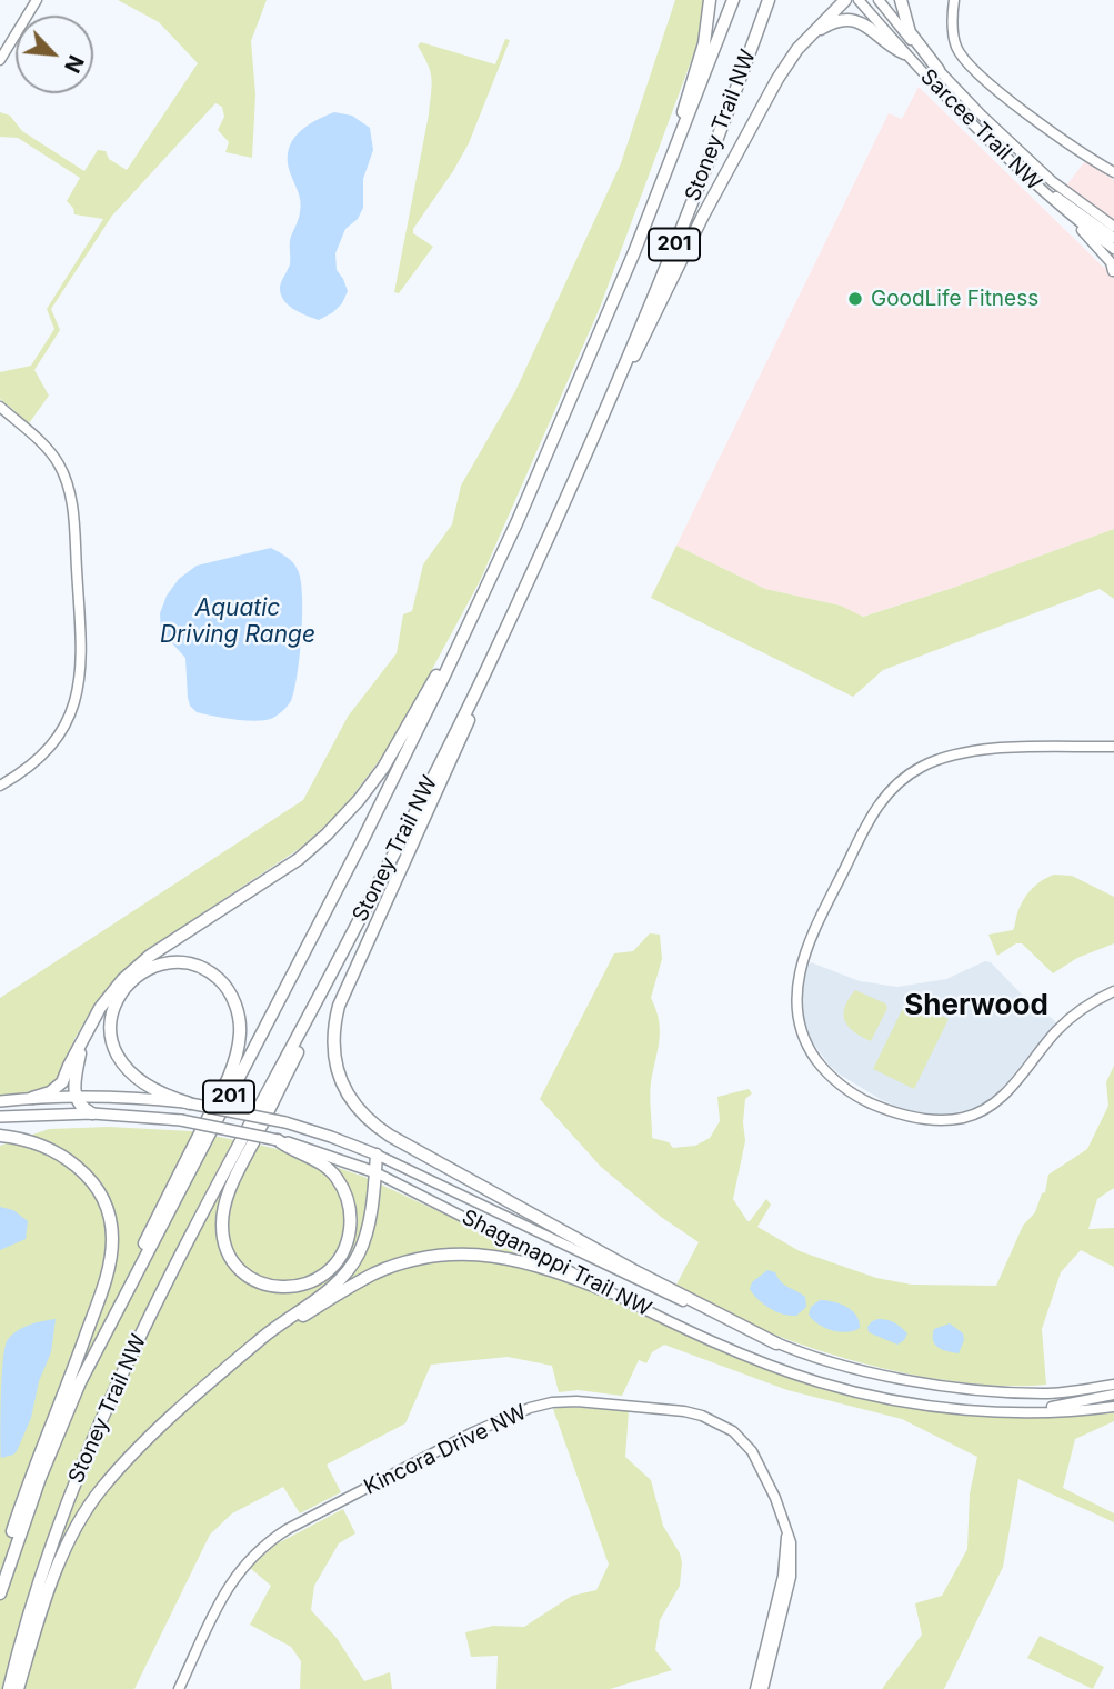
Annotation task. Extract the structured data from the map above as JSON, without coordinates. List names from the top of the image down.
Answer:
{
  "streets": {
    "highway": ["Stoney Trail NW", "201"],
    "main road": ["Shaganappi Trail NW"],
    "street": ["Sarcee Trail NW", "Kincora Drive NW"]
  },
  "districts": ["Sherwood"],
  "water": ["Aquatic Driving Range"],
  "places": ["GoodLife Fitness"],
  "north": "bottom right"
}
